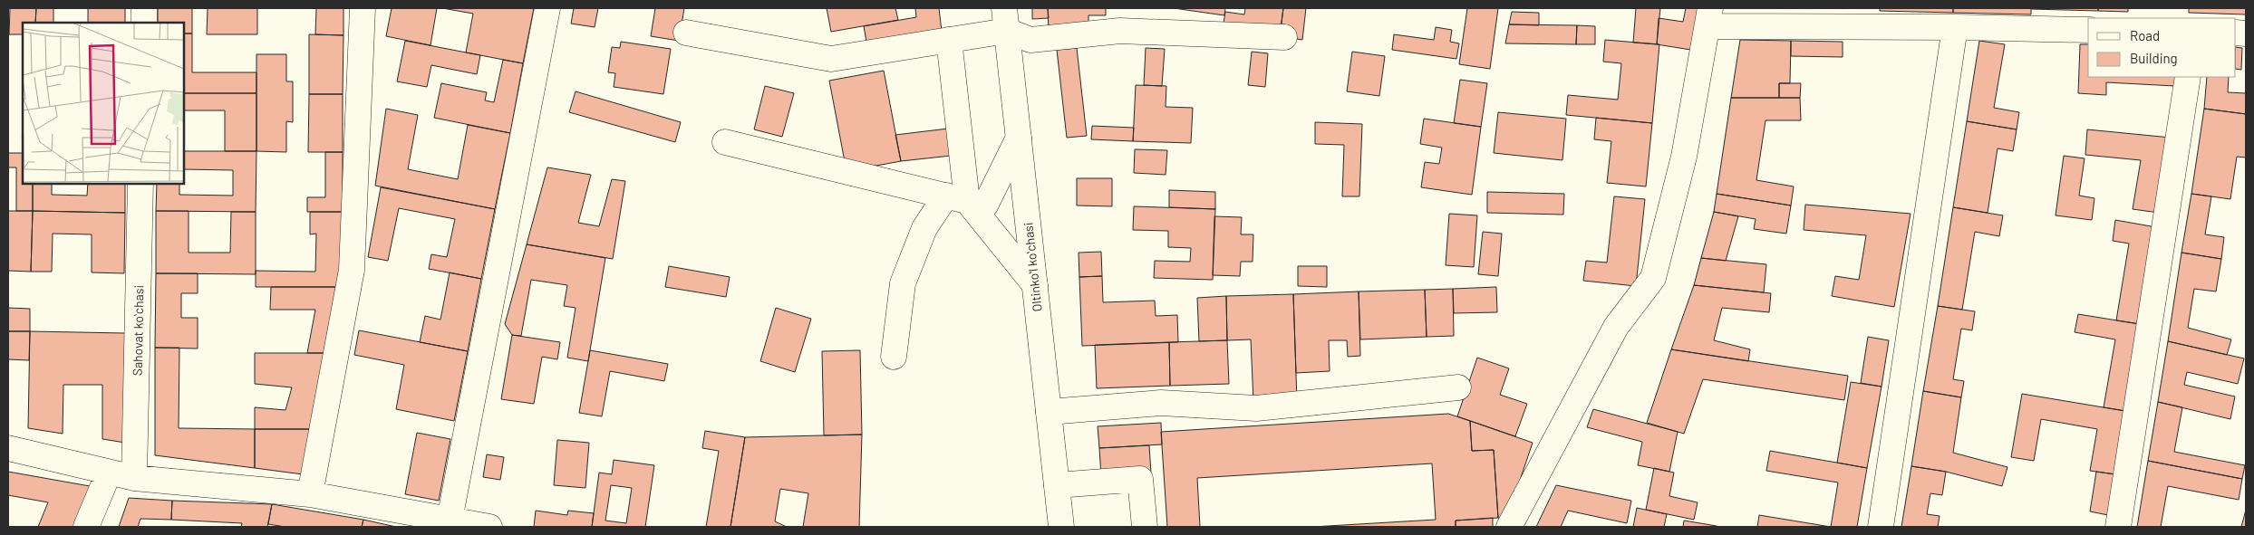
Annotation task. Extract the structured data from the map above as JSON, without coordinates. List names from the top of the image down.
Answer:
{
  "streets": {
    "street": ["Oltinkoʻl koʻchasi", "Sahovat koʻchasi"]
  },
  "legend": ["Road", "Building"]
}
